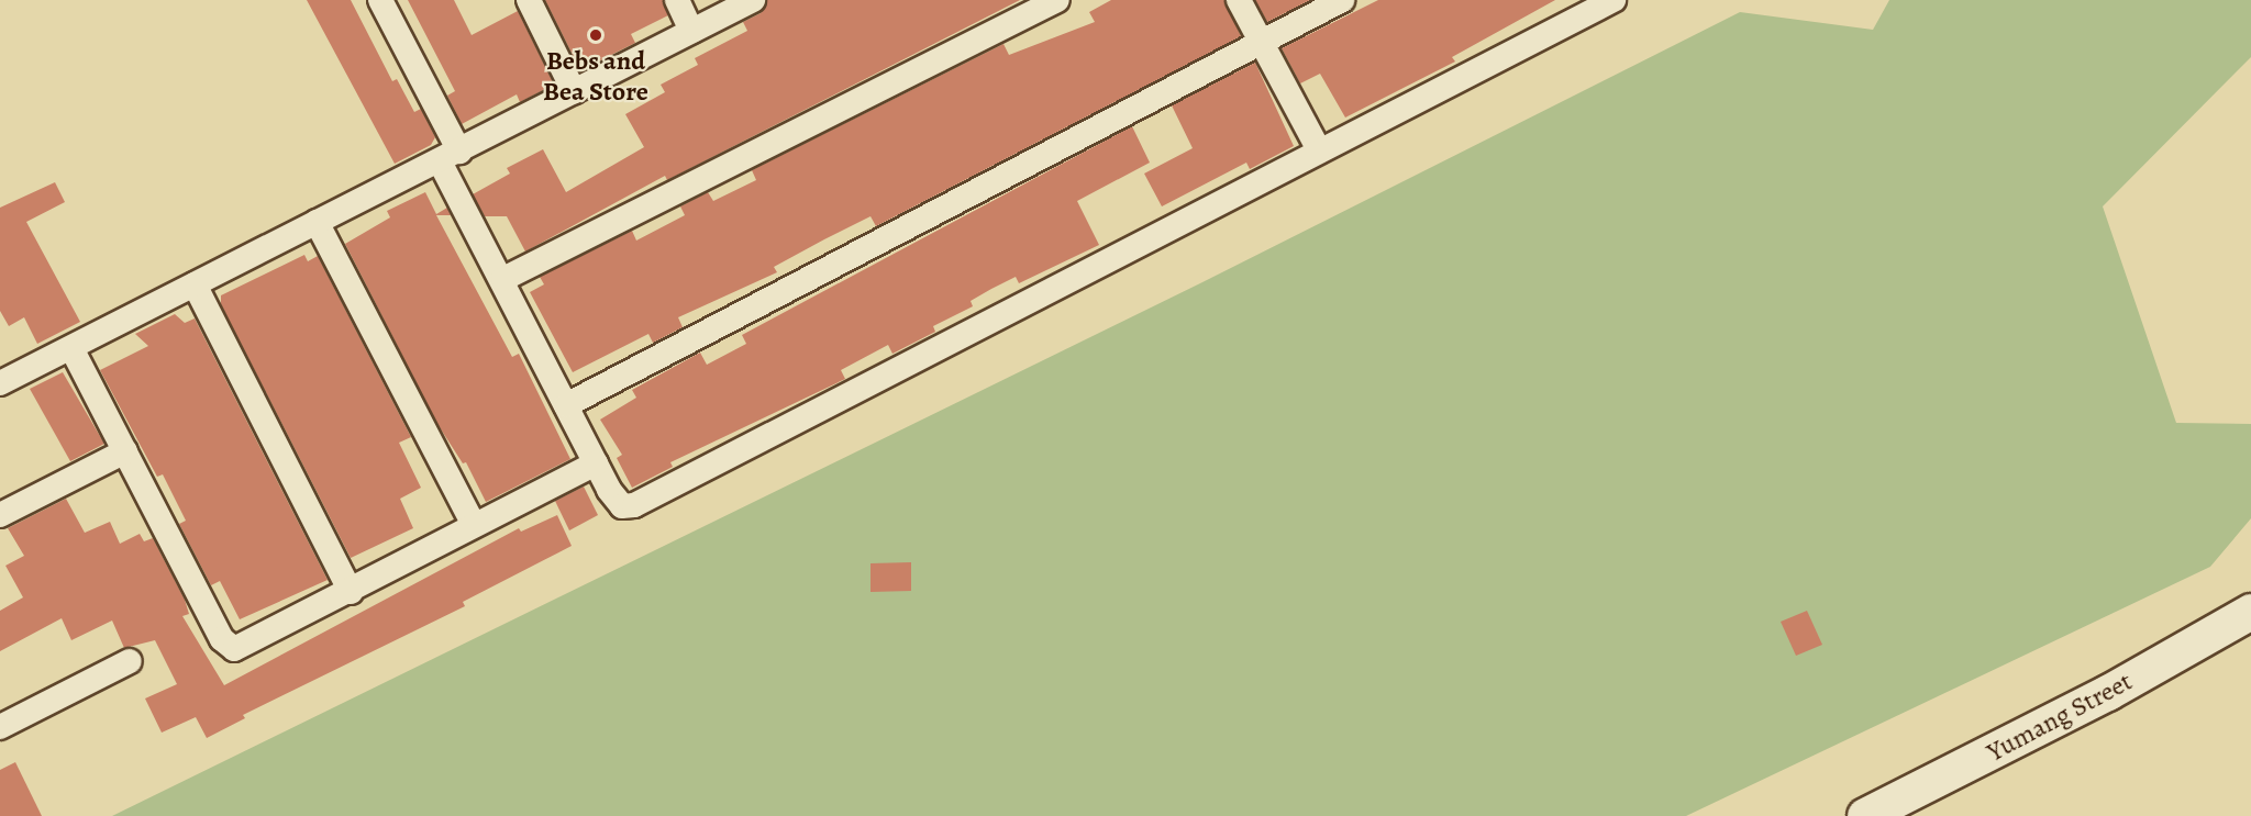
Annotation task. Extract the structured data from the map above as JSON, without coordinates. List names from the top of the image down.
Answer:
{
  "streets": {
    "main road": ["Yumang Street"]
  },
  "places": ["Bebs and Bea Store"]
}
